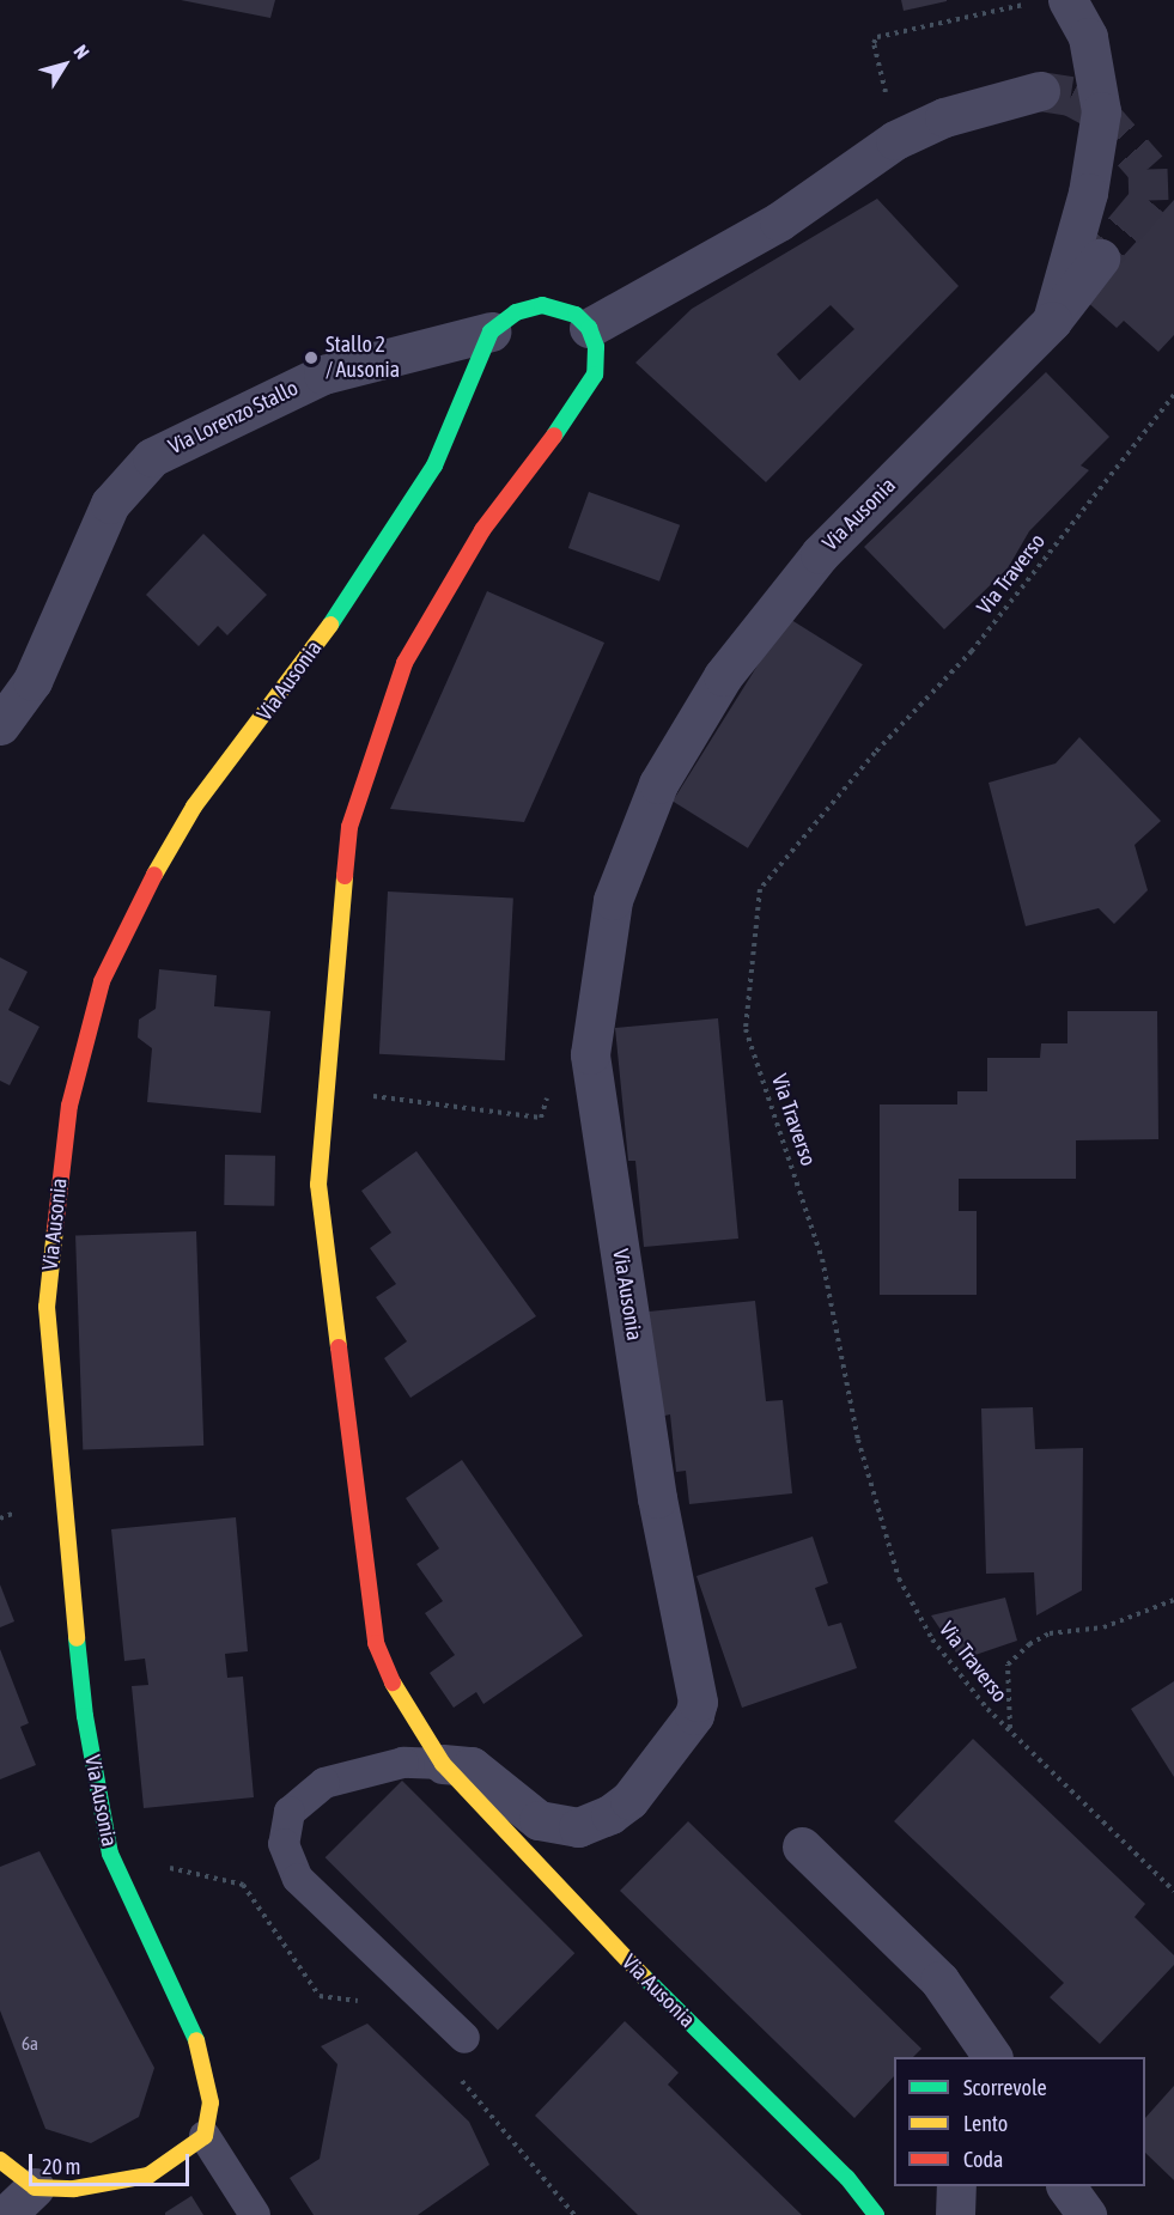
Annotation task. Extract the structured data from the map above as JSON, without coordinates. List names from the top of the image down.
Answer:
{
  "streets": {
    "street": ["Via Lorenzo Stallo", "Via Ausonia"],
    "path": ["Via Traverso"]
  },
  "crossings": [
    ["Via Lorenzo Stallo", "Via Ausonia"]
  ],
  "places": ["Stallo 2 / Ausonia"],
  "house_numbers": ["6a"],
  "legend": ["Scorrevole", "Lento", "Coda"],
  "scale_bar": "20 m",
  "north": "top right"
}
